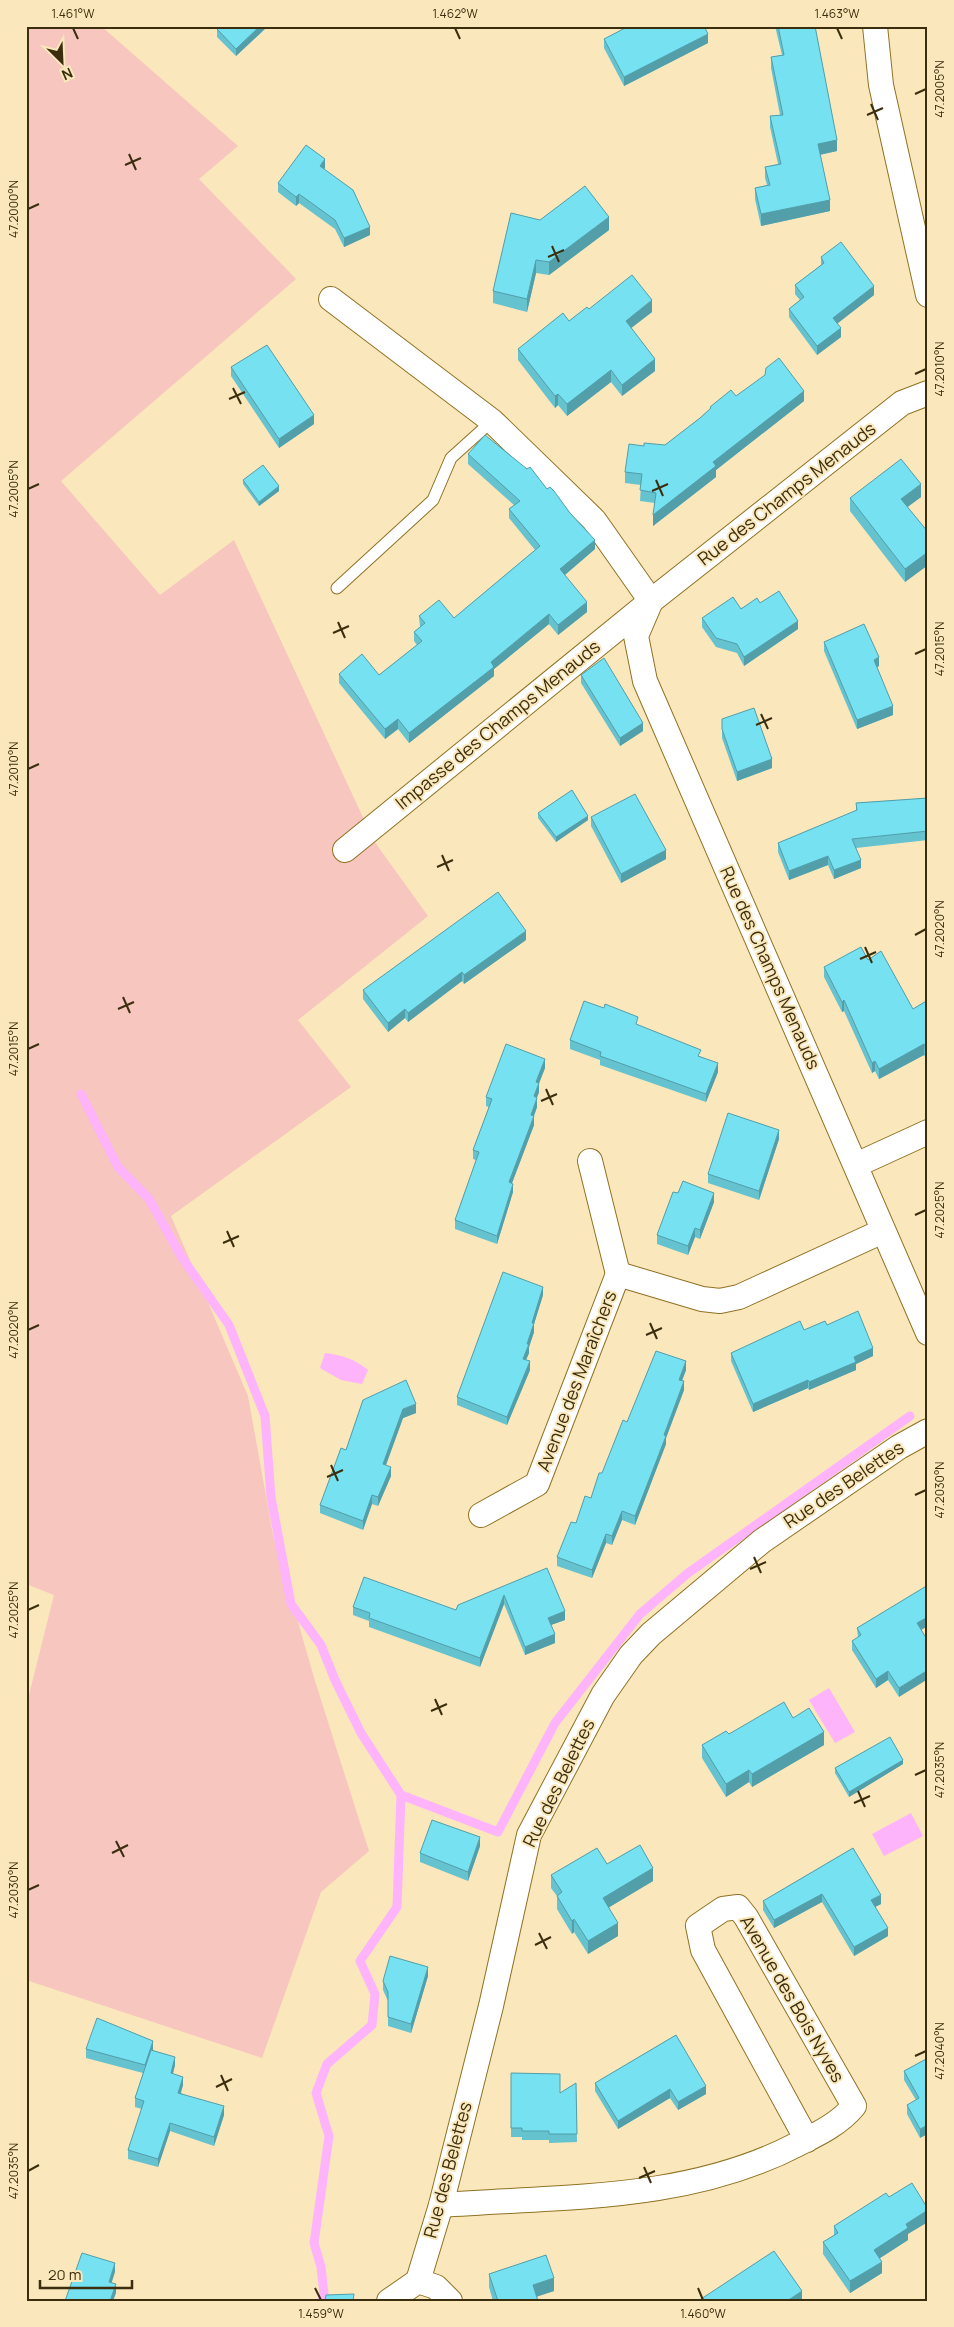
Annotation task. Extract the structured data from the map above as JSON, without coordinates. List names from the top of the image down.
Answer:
{
  "streets": {
    "street": [
      "Rue des Champs Menauds",
      "Impasse des Champs Menauds",
      "Avenue des Maraîchers",
      "Rue des Belettes",
      "Avenue des Bois Nyves"
    ]
  },
  "crossings": [
    ["Rue des Champs Menauds", "Impasse des Champs Menauds"],
    ["Rue des Champs Menauds", "Avenue des Maraîchers"],
    ["Rue des Belettes", "Avenue des Bois Nyves"]
  ],
  "scale_bar": "20 m",
  "north": "bottom right",
  "coordinates": [
    "1.461°W",
    "1.462°W",
    "1.463°W",
    "47.2005°N",
    "47.2000°N",
    "47.2010°N",
    "47.2015°N",
    "47.2020°N",
    "47.2025°N",
    "47.2030°N",
    "47.2035°N",
    "47.2040°N",
    "1.459°W",
    "1.460°W"
  ]
}
